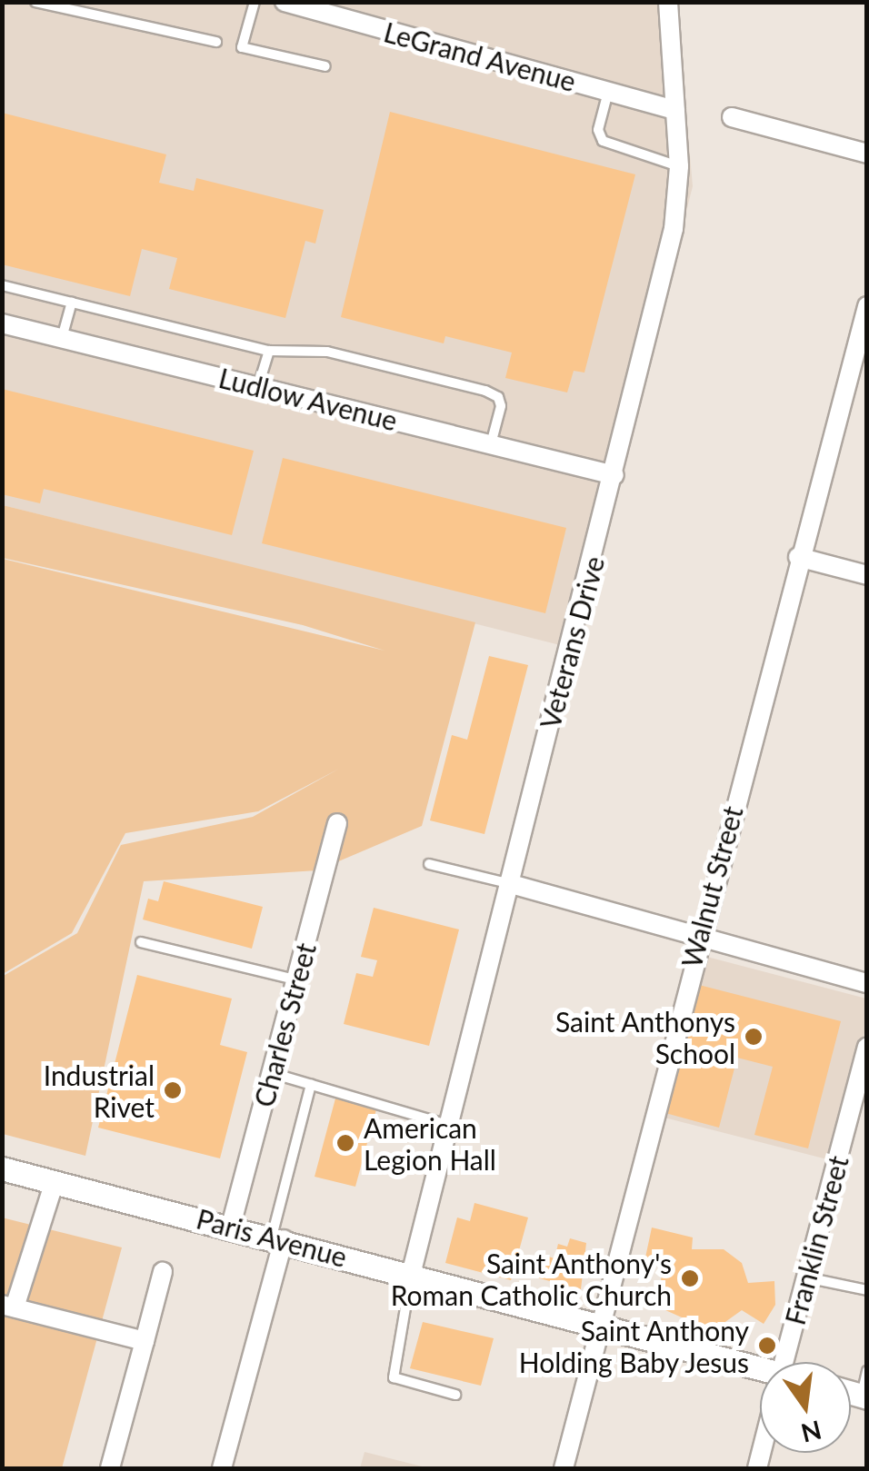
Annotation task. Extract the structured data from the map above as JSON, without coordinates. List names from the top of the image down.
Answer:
{
  "streets": {
    "street": [
      "LeGrand Avenue",
      "Ludlow Avenue",
      "Veterans Drive",
      "Walnut Street",
      "Charles Street",
      "Paris Avenue",
      "Franklin Street"
    ]
  },
  "crossings": [
    ["LeGrand Avenue", "Veterans Drive"],
    ["Ludlow Avenue", "Veterans Drive"],
    ["Veterans Drive", "Paris Avenue"],
    ["Walnut Street", "Paris Avenue"],
    ["Charles Street", "Paris Avenue"]
  ],
  "places": [
    "Saint Anthonys School",
    "Industrial Rivet",
    "American Legion Hall",
    "Saint Anthony's Roman Catholic Church",
    "Saint Anthony Holding Baby Jesus"
  ],
  "north": "bottom"
}
